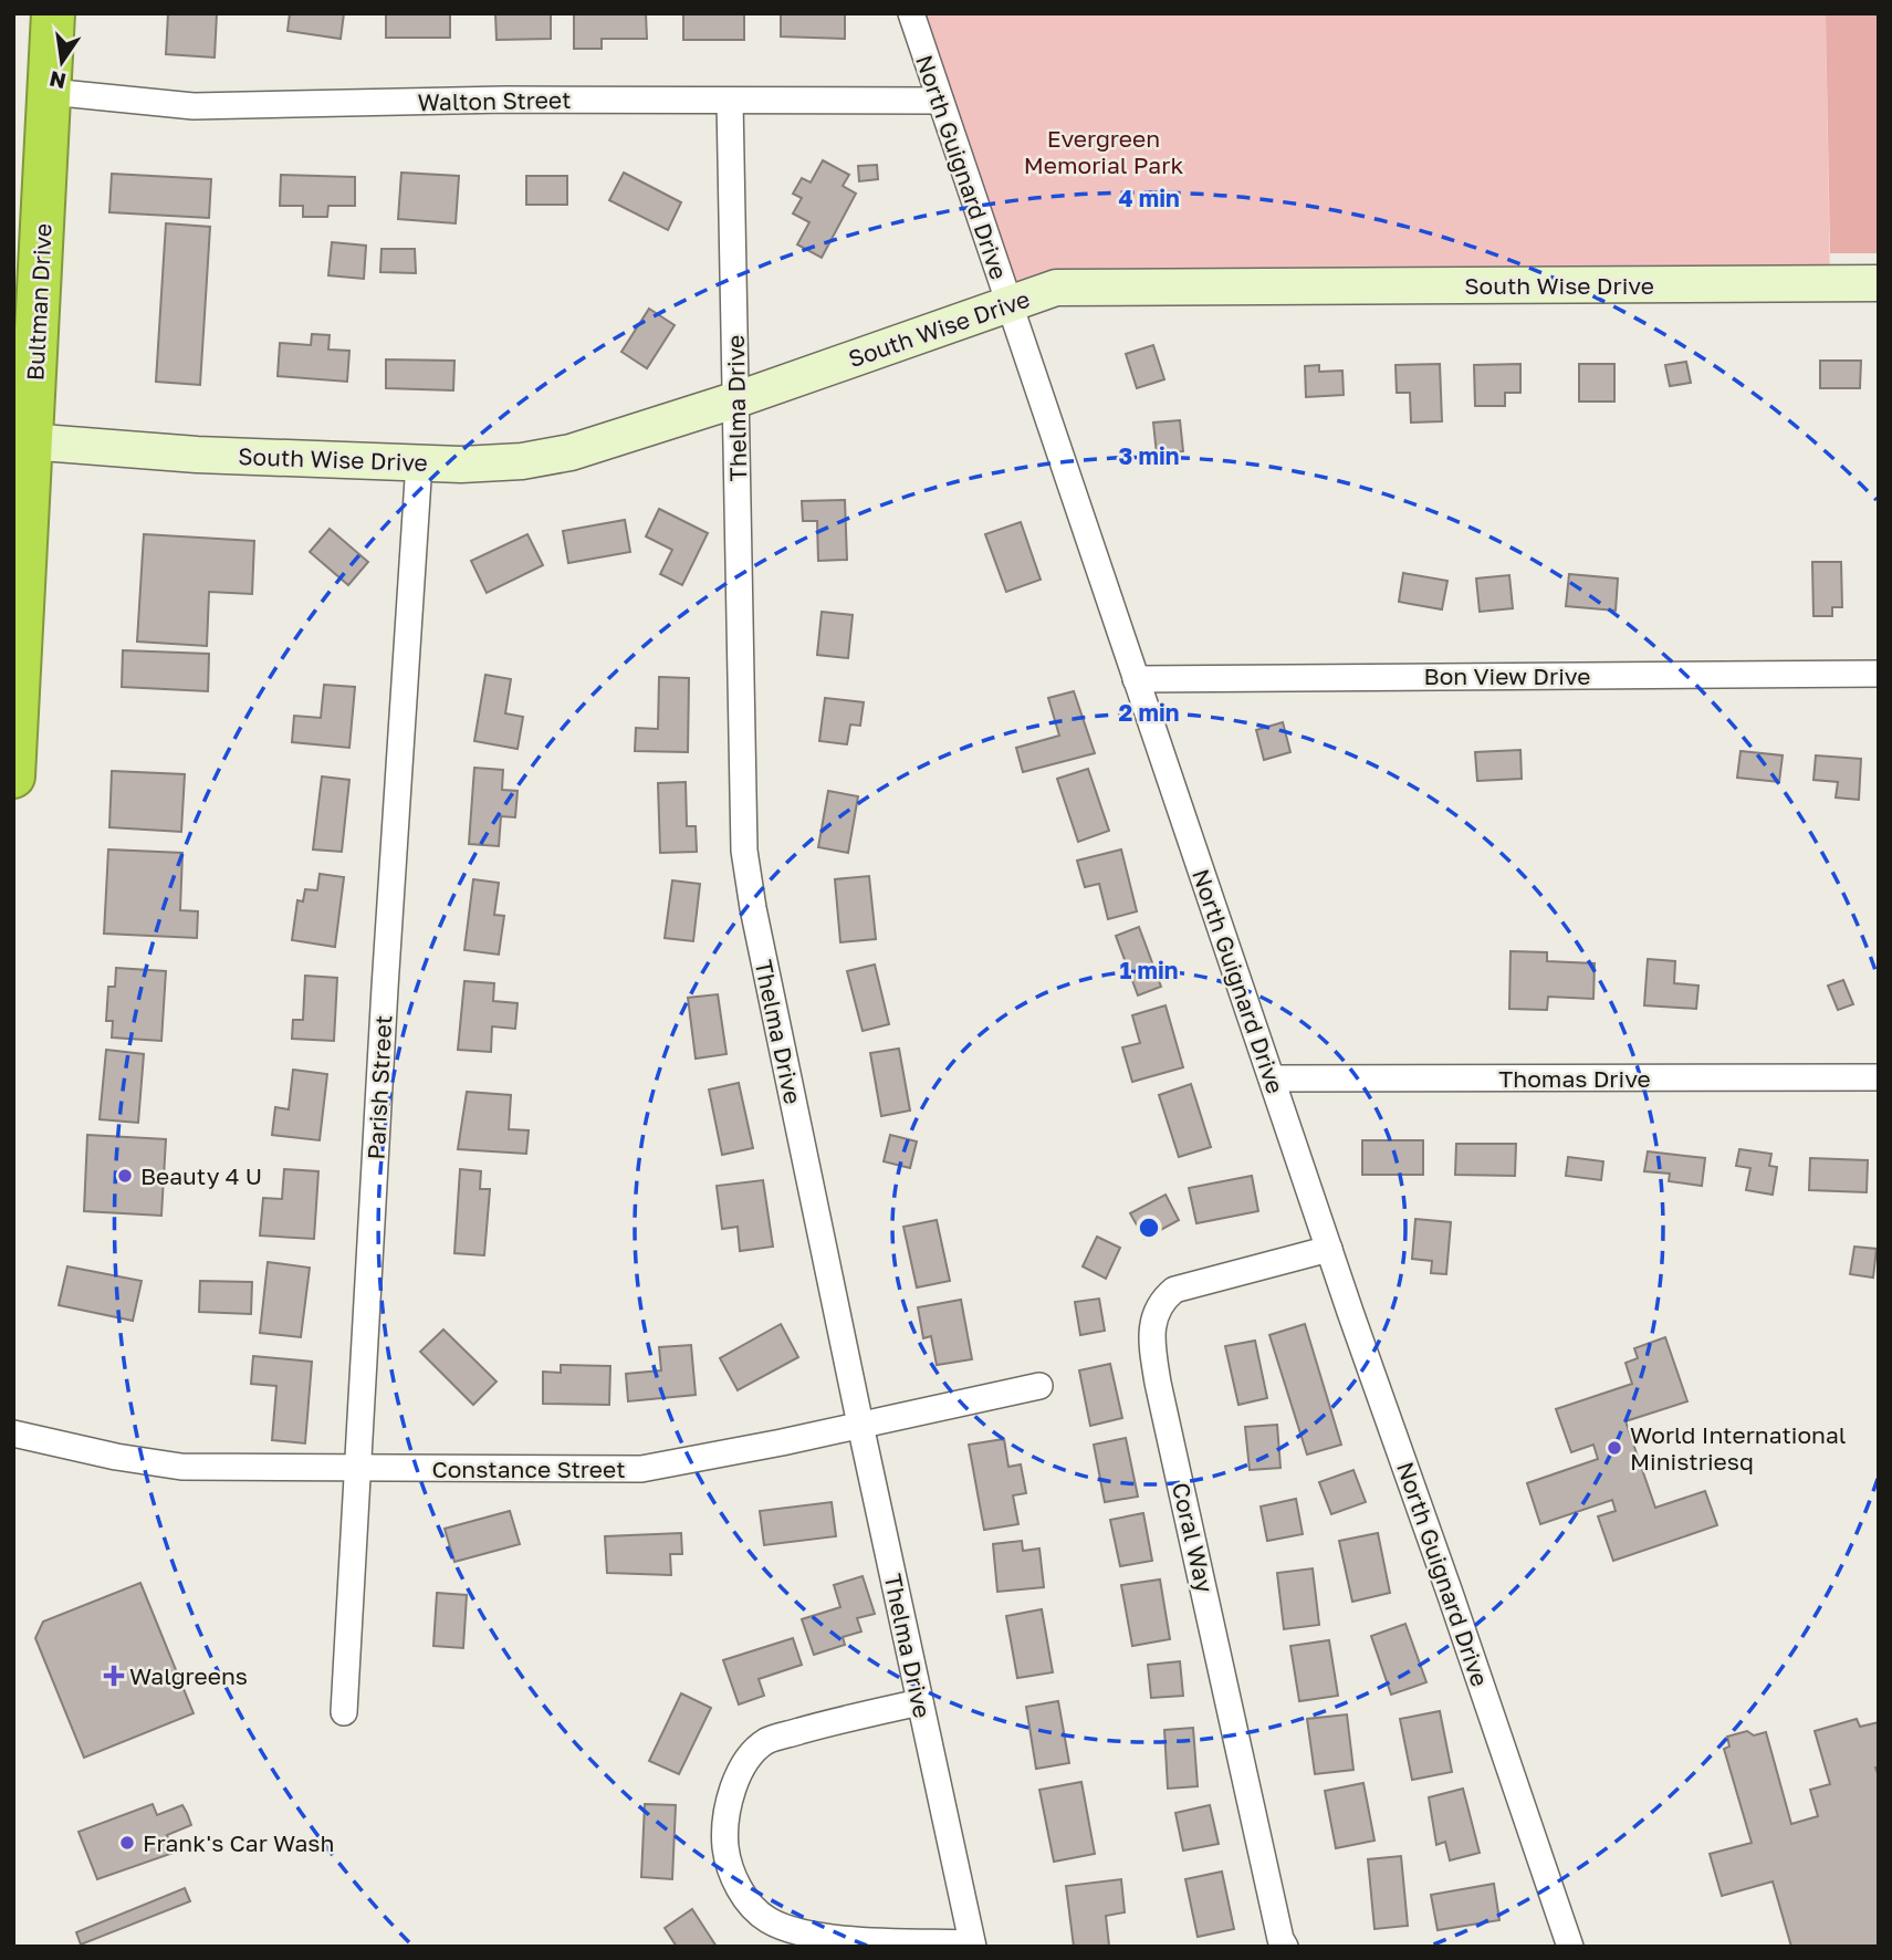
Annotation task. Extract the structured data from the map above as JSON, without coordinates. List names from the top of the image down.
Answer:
{
  "streets": {
    "highway": ["Bultman Drive"],
    "main road": ["South Wise Drive"],
    "street": [
      "Walton Street",
      "North Guignard Drive",
      "Thelma Drive",
      "Bon View Drive",
      "Thomas Drive",
      "Parish Street",
      "Constance Street",
      "Coral Way"
    ]
  },
  "crossings": [
    ["Walton Street", "North Guignard Drive"],
    ["Walton Street", "Bultman Drive"],
    ["Walton Street", "Thelma Drive"],
    ["North Guignard Drive", "South Wise Drive"],
    ["North Guignard Drive", "Bon View Drive"],
    ["North Guignard Drive", "Thomas Drive"],
    ["North Guignard Drive", "Coral Way"],
    ["South Wise Drive", "Bultman Drive"],
    ["South Wise Drive", "Thelma Drive"],
    ["South Wise Drive", "Parish Street"],
    ["Thelma Drive", "Constance Street"],
    ["Parish Street", "Constance Street"]
  ],
  "parks": ["Evergreen Memorial Park"],
  "places": {
    "other": ["Beauty 4 U", "World International Ministriesq", "Frank's Car Wash"],
    "health": ["Walgreens"]
  },
  "north": "bottom",
  "rings": [
    "4 min",
    "3 min",
    "2 min",
    "1 min"
  ]
}
